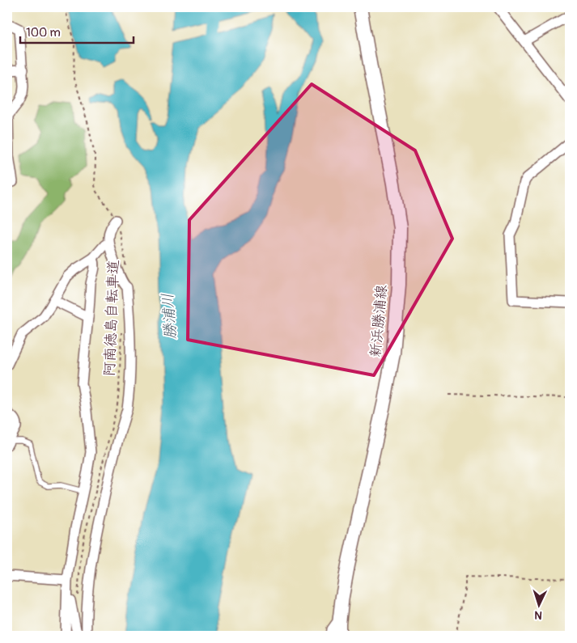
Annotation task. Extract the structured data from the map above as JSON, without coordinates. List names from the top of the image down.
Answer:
{
  "streets": {
    "main road": ["新浜勝浦線"],
    "path": ["阿南徳島自転車道"]
  },
  "water": ["勝浦川"],
  "scale_bar": "100 m",
  "north": "bottom"
}
